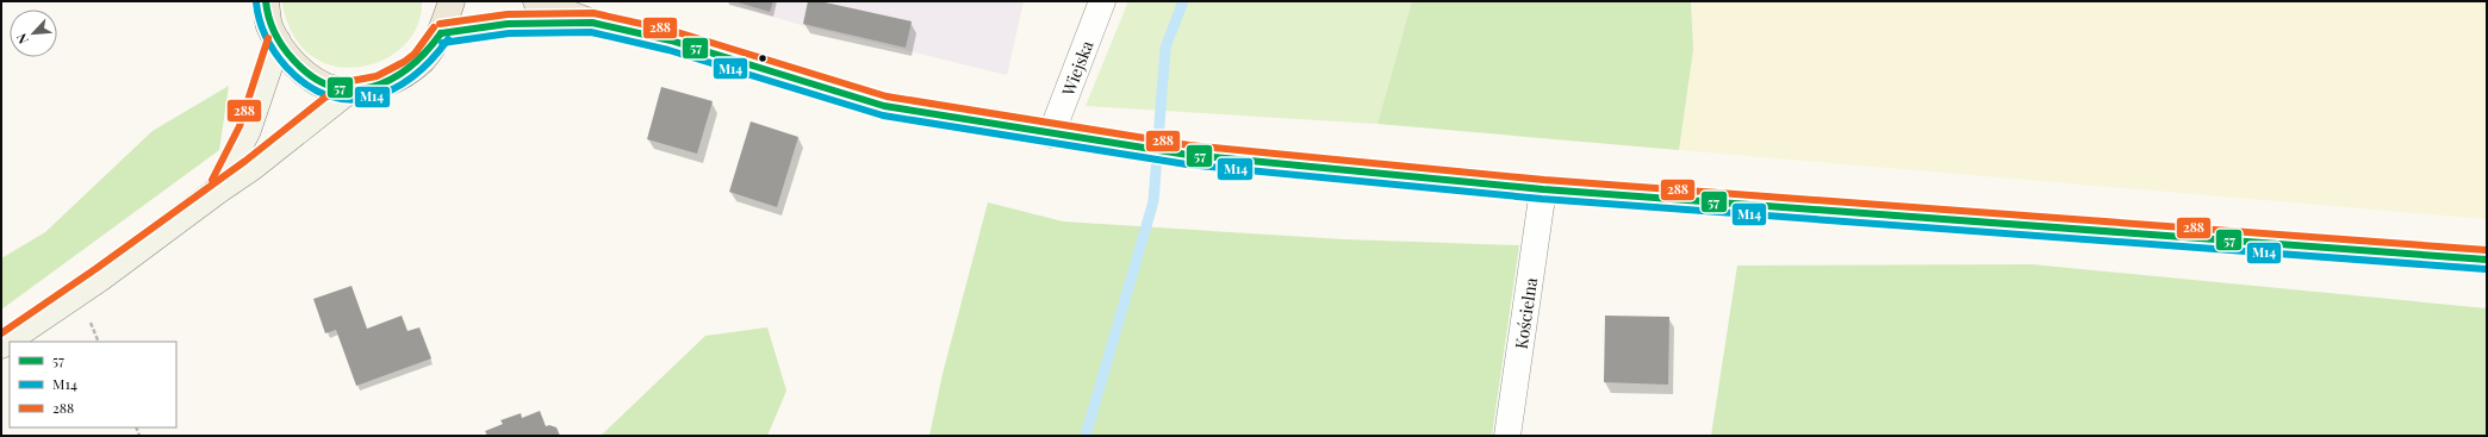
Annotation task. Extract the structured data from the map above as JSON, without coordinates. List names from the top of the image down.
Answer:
{
  "streets": {
    "street": ["Wiejska", "Kościelna"]
  },
  "lines": ["transit line 57", "transit line M14", "transit line 288"],
  "legend": ["57", "M14", "288"],
  "north": "bottom left"
}
